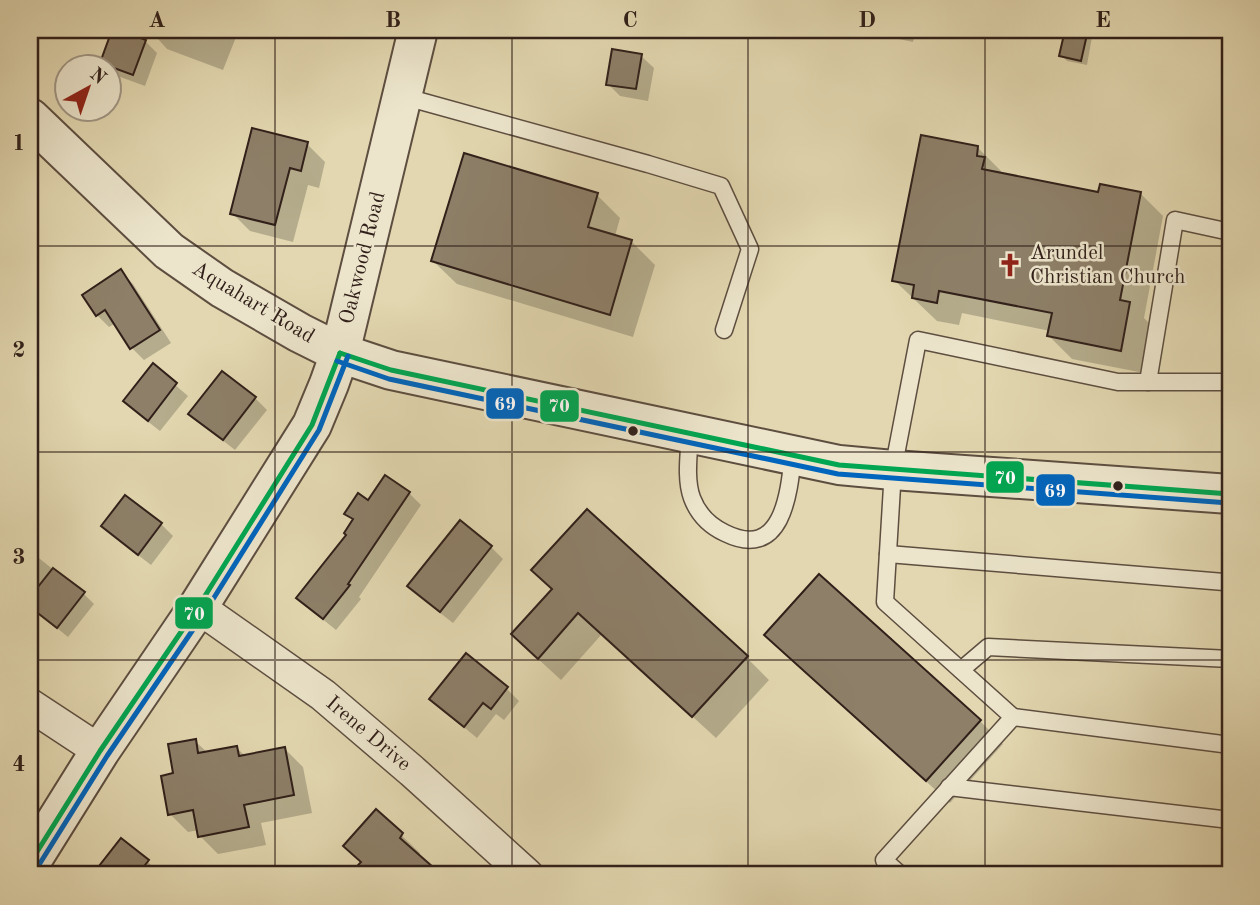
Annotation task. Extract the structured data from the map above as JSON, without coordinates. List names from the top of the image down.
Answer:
{
  "streets": {
    "street": ["Oakwood Road", "Aquahart Road", "Irene Drive"]
  },
  "crossings": [
    ["Oakwood Road", "Aquahart Road"],
    ["Oakwood Road", "Irene Drive"]
  ],
  "places": {
    "church": ["Arundel Christian Church"]
  },
  "lines": ["transit line 70", "transit line 69"],
  "north": "top right",
  "grid": {
    "columns": [
      "A",
      "B",
      "C",
      "D",
      "E"
    ],
    "rows": [
      "1",
      "2",
      "3",
      "4"
    ]
  }
}
